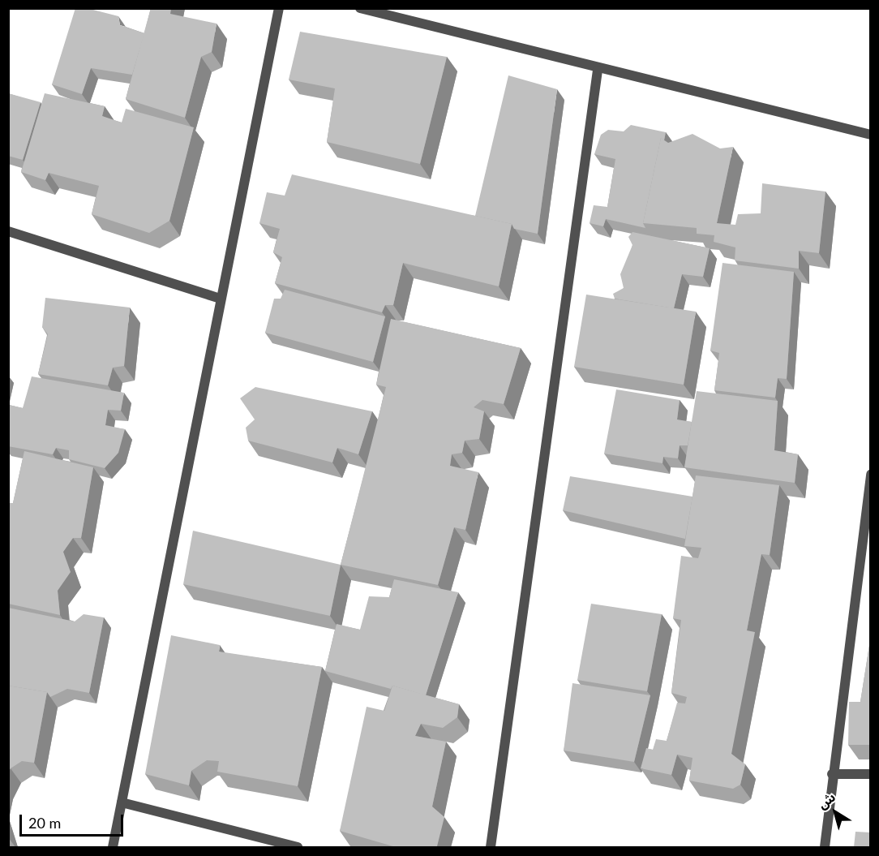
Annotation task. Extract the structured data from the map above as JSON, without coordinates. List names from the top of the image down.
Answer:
{
  "scale_bar": "20 m",
  "north": "top left"
}
